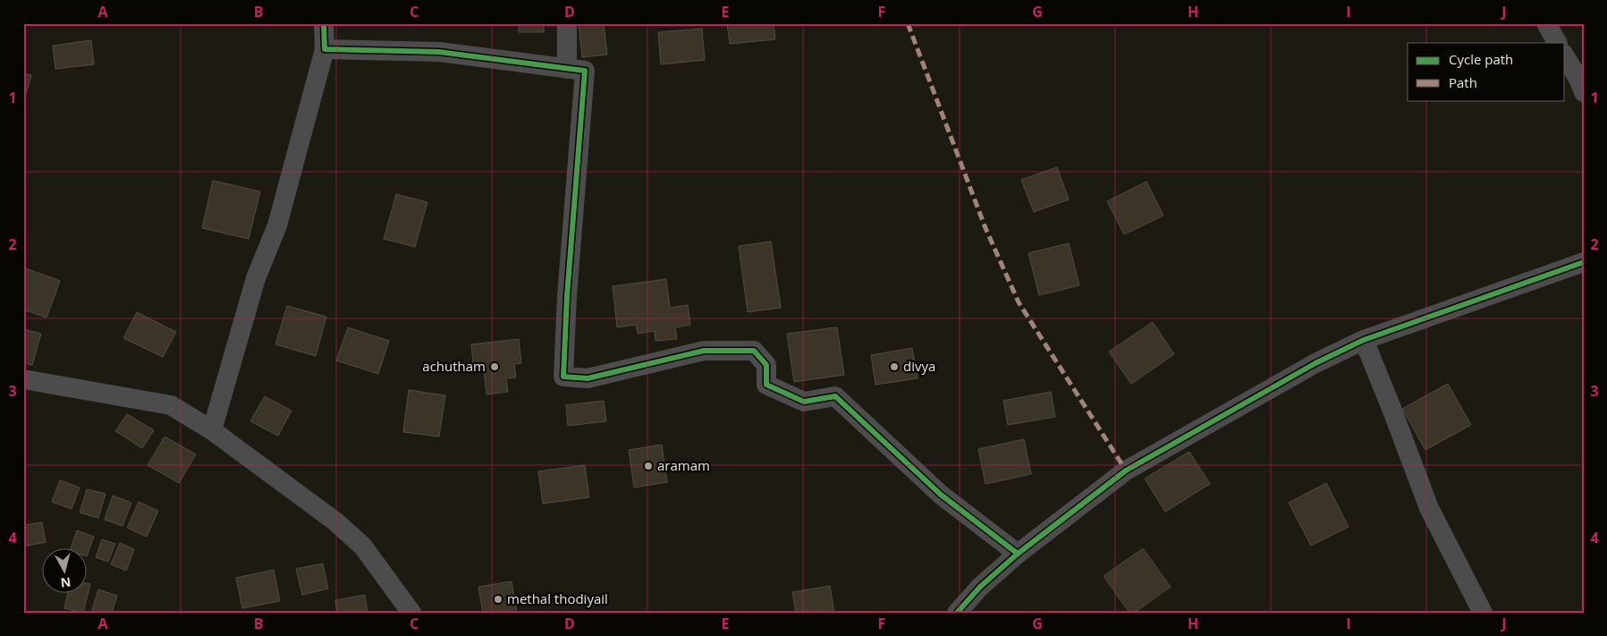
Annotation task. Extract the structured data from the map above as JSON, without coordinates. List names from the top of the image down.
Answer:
{
  "places": [
    "achutham",
    "divya",
    "aramam",
    "methal thodiyail"
  ],
  "legend": ["Cycle path", "Path"],
  "north": "bottom",
  "grid": {
    "columns": [
      "A",
      "B",
      "C",
      "D",
      "E",
      "F",
      "G",
      "H",
      "I",
      "J"
    ],
    "rows": [
      "1",
      "2",
      "3",
      "4"
    ]
  }
}
